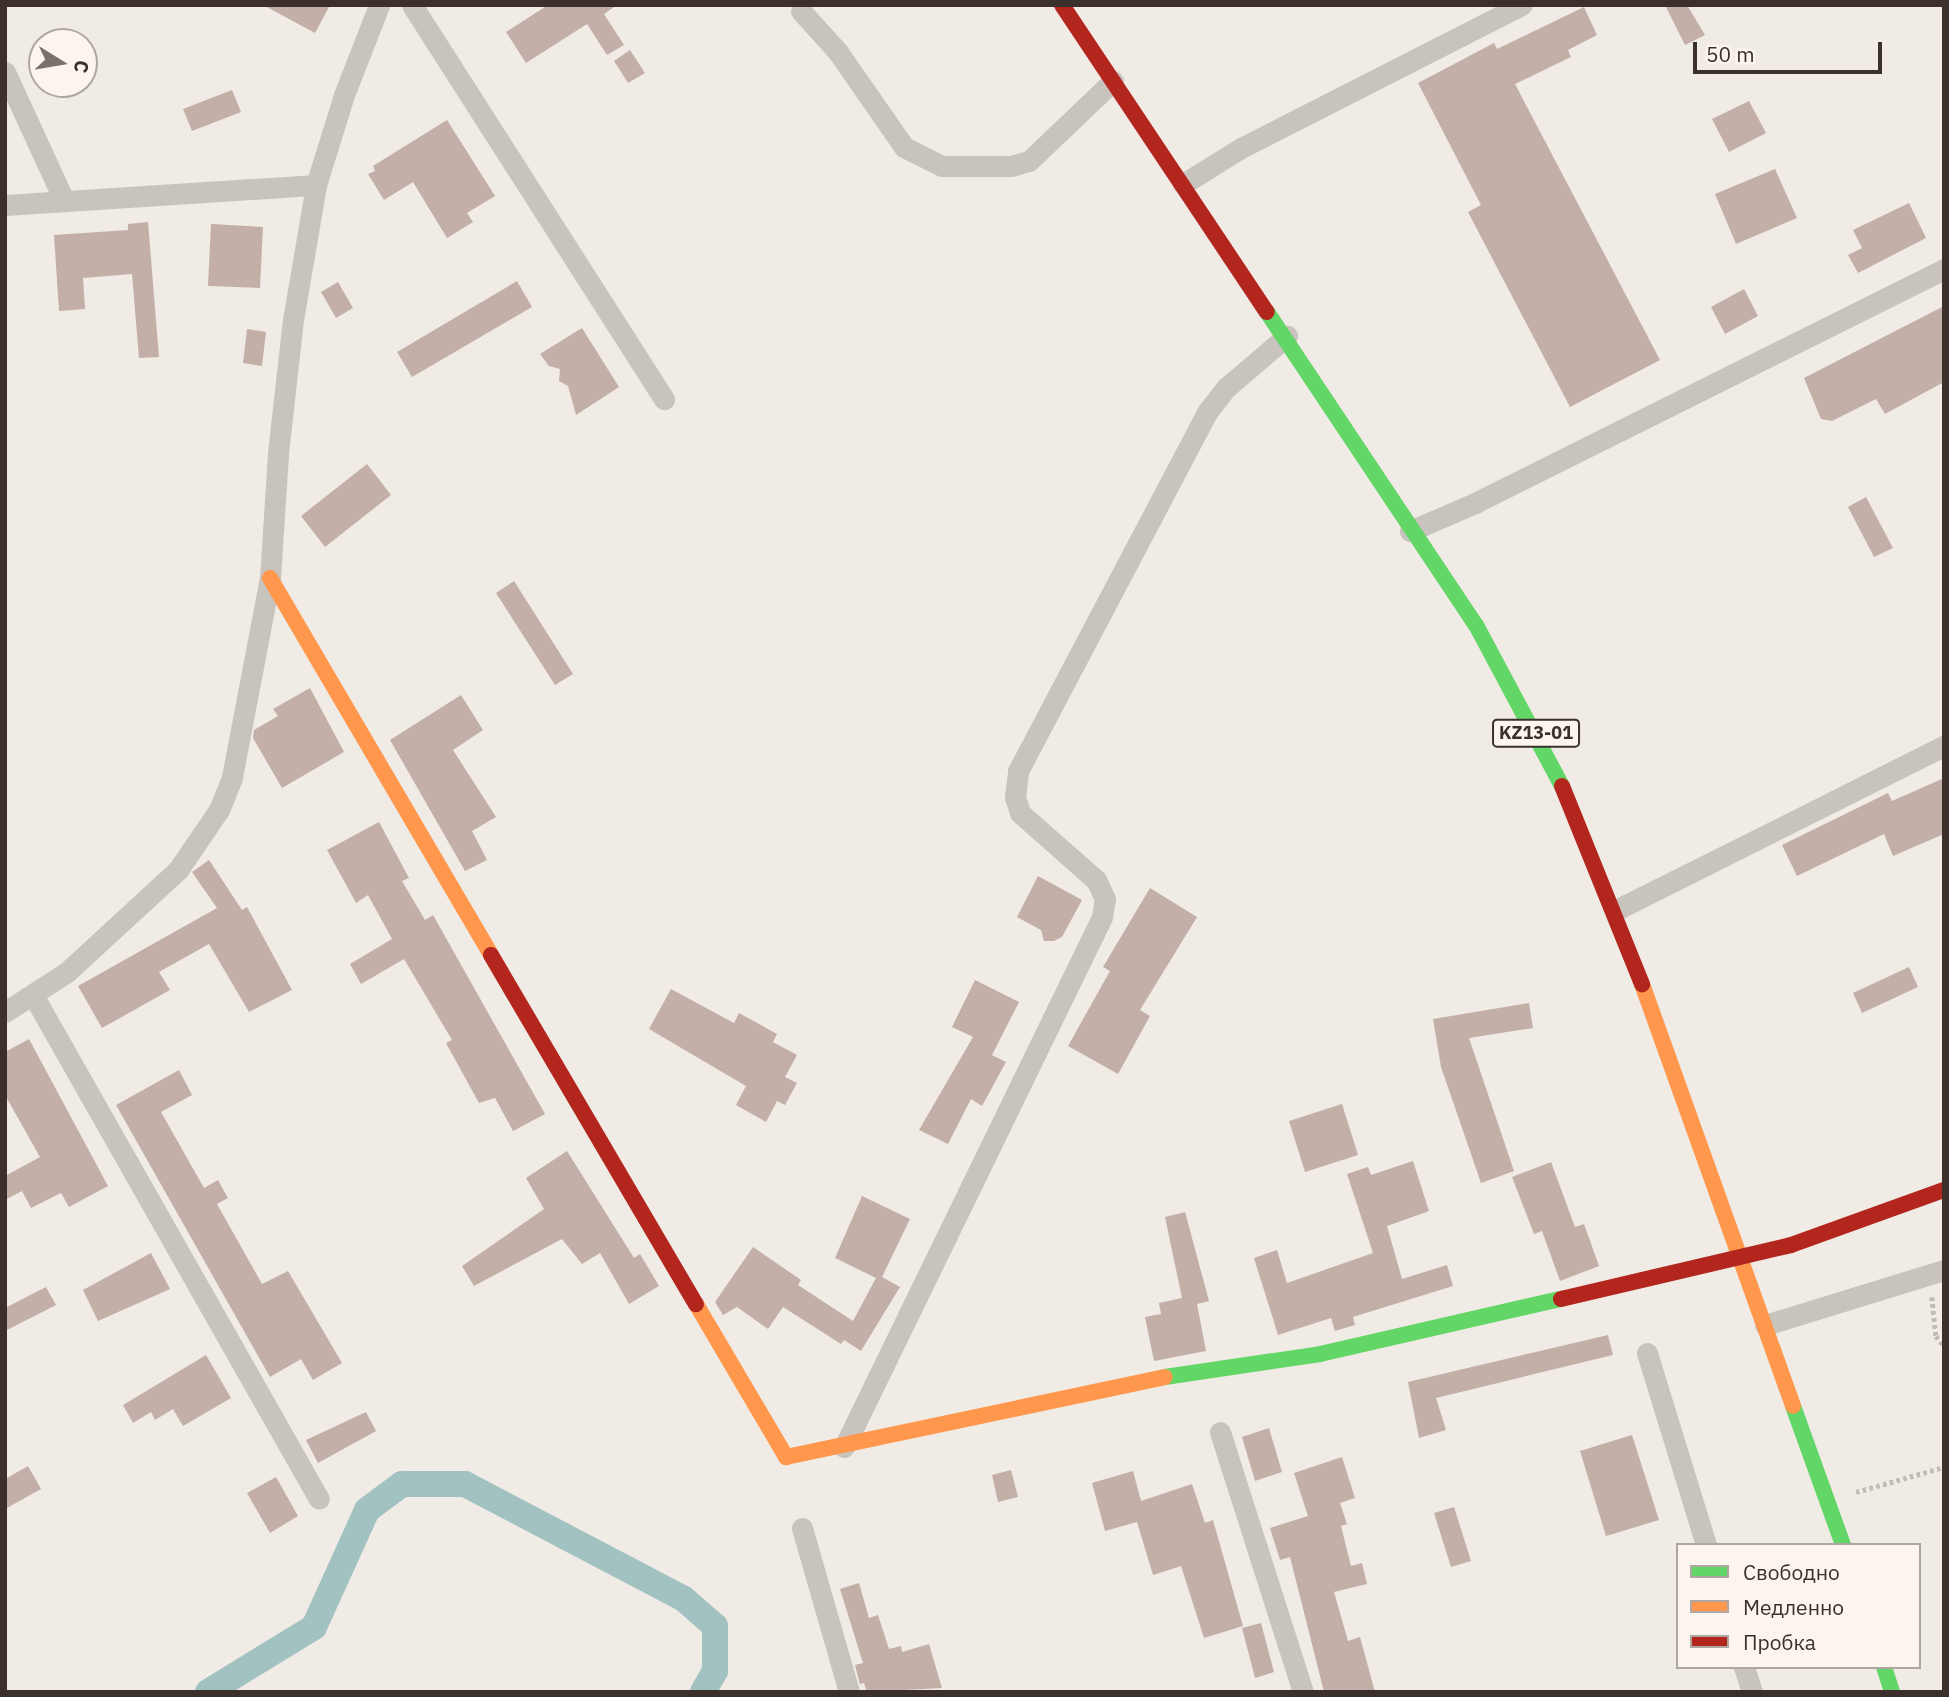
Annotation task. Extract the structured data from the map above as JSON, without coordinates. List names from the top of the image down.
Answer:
{
  "streets": {
    "main road": ["KZ13-01"]
  },
  "legend": ["Свободно", "Медленно", "Пробка"],
  "scale_bar": "50 m",
  "north": "right"
}
